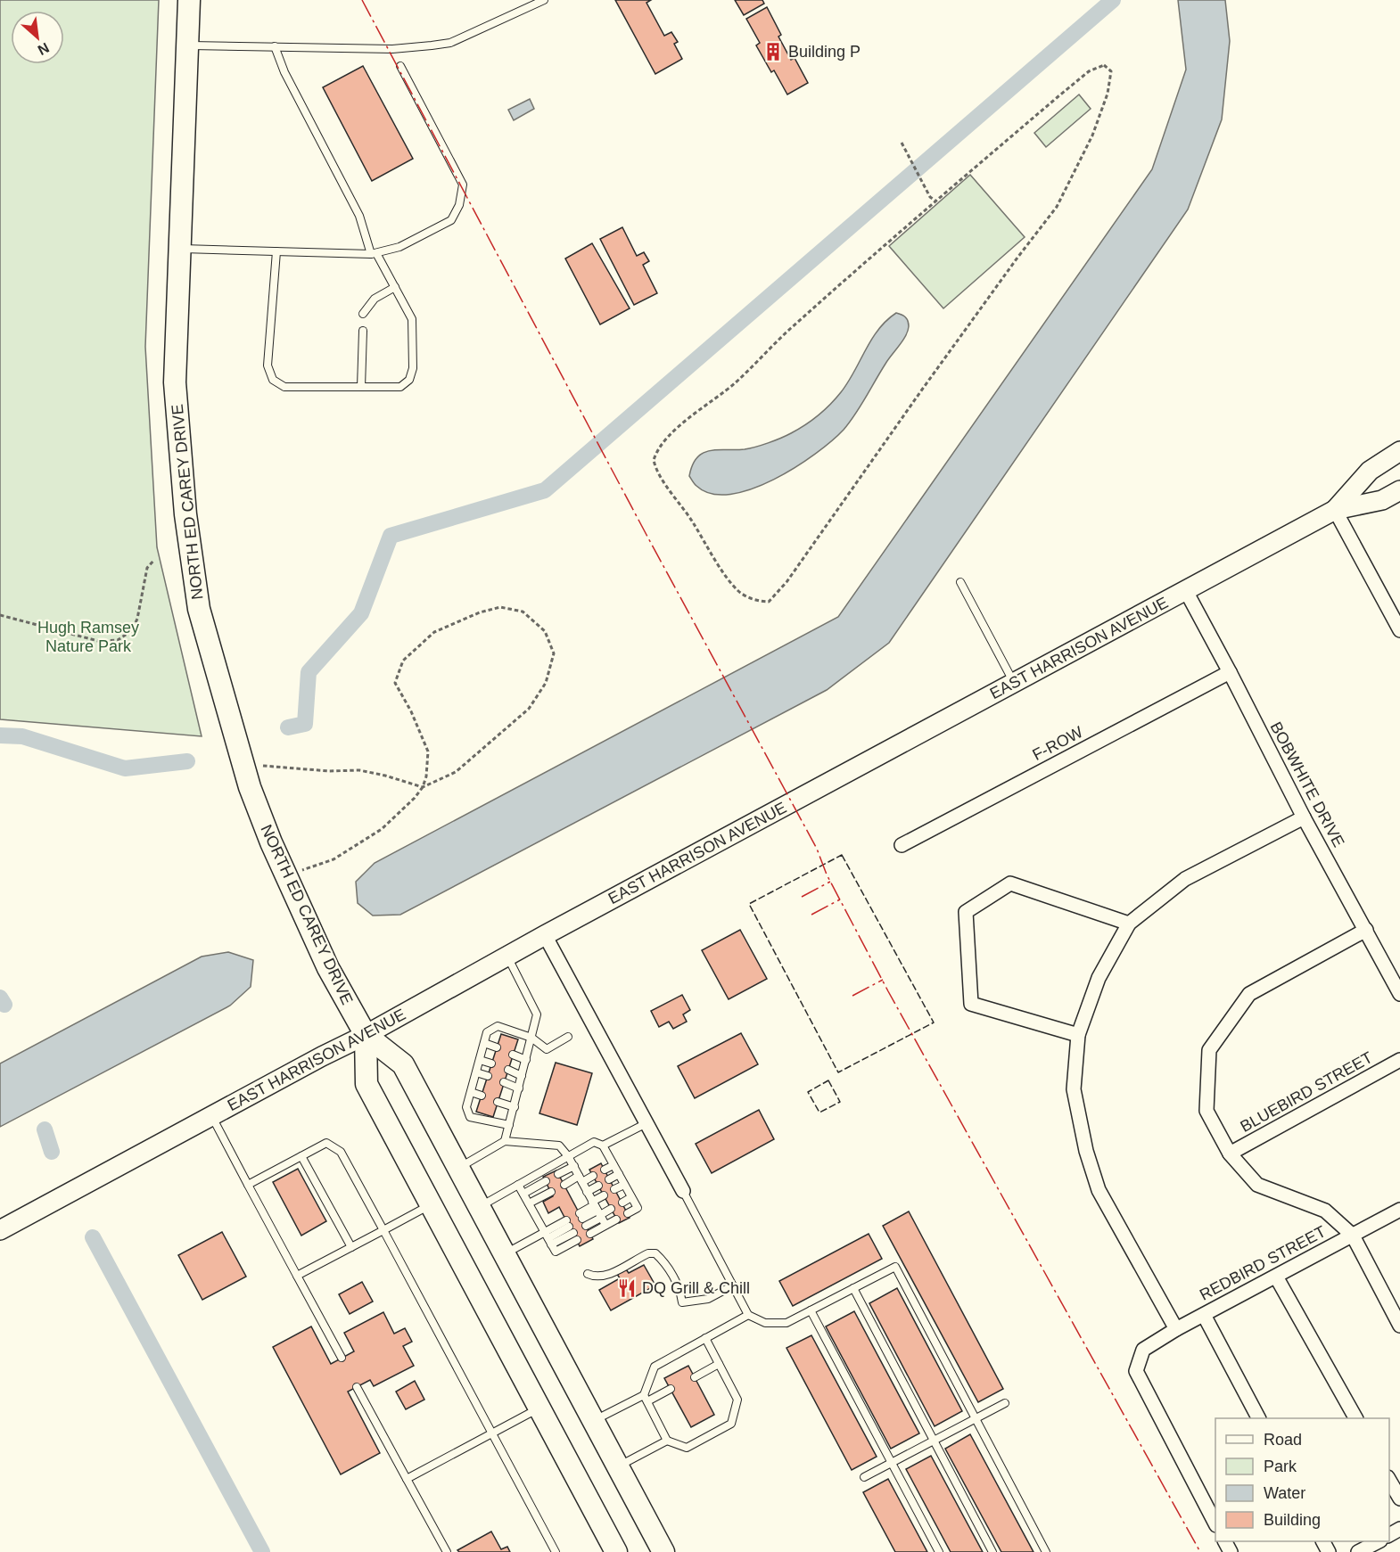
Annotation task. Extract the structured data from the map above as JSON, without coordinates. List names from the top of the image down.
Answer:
{
  "streets": {
    "main road": ["NORTH ED CAREY DRIVE", "EAST HARRISON AVENUE"],
    "street": [
      "F-ROW",
      "BOBWHITE DRIVE",
      "BLUEBIRD STREET",
      "REDBIRD STREET"
    ]
  },
  "crossings": [
    ["NORTH ED CAREY DRIVE", "EAST HARRISON AVENUE"],
    ["EAST HARRISON AVENUE", "BOBWHITE DRIVE"],
    ["F-ROW", "BOBWHITE DRIVE"]
  ],
  "parks": ["Hugh Ramsey Nature Park"],
  "places": {
    "building": ["Building P"],
    "restaurant": ["DQ Grill & Chill"]
  },
  "legend": [
    "Road",
    "Park",
    "Water",
    "Building"
  ],
  "north": "bottom right"
}
